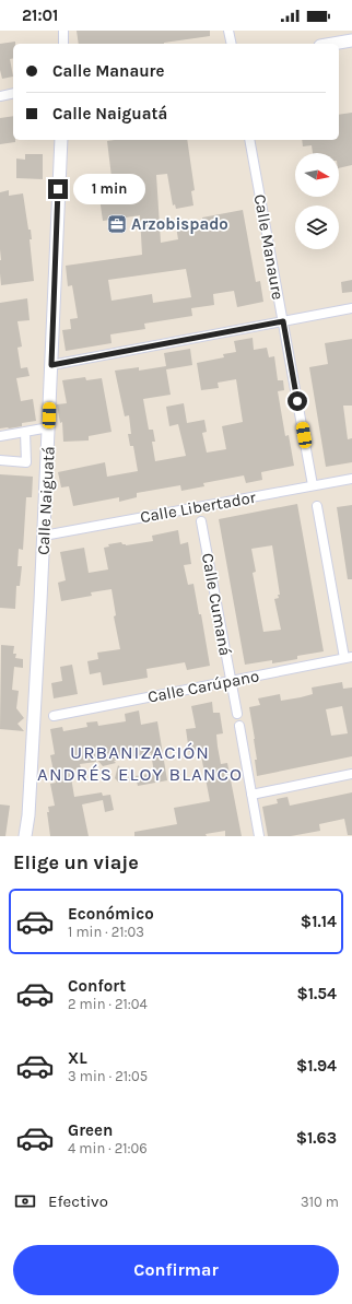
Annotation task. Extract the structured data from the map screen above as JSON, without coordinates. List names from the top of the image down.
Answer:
{
  "streets": {
    "street": [
      "Calle Manaure",
      "Calle Naiguatá",
      "Calle Libertador",
      "Calle Cumaná",
      "Calle Carúpano"
    ]
  },
  "crossings": [
    ["Calle Manaure", "Calle Libertador"],
    ["Calle Naiguatá", "Calle Libertador"],
    ["Calle Cumaná", "Calle Carúpano"]
  ],
  "districts": ["URBANIZACIÓN ANDRÉS ELOY BLANCO"],
  "places": {
    "office": ["Arzobispado"]
  },
  "north": "right",
  "page": {
    "status": "21:01",
    "banner": ["Calle Manaure", "Calle Naiguatá"],
    "bubble": "1 min",
    "heading": "Elige un viaje",
    "list": [
      {
        "name": "Económico",
        "note": "1 min · 21:03",
        "value": "$1.14"
      },
      {
        "name": "Confort",
        "note": "2 min · 21:04",
        "value": "$1.54"
      },
      {
        "name": "XL",
        "note": "3 min · 21:05",
        "value": "$1.94"
      },
      {
        "name": "Green",
        "note": "4 min · 21:06",
        "value": "$1.63"
      }
    ],
    "pay": ["Efectivo", "310 m"],
    "buttons": "Confirmar"
  }
}
